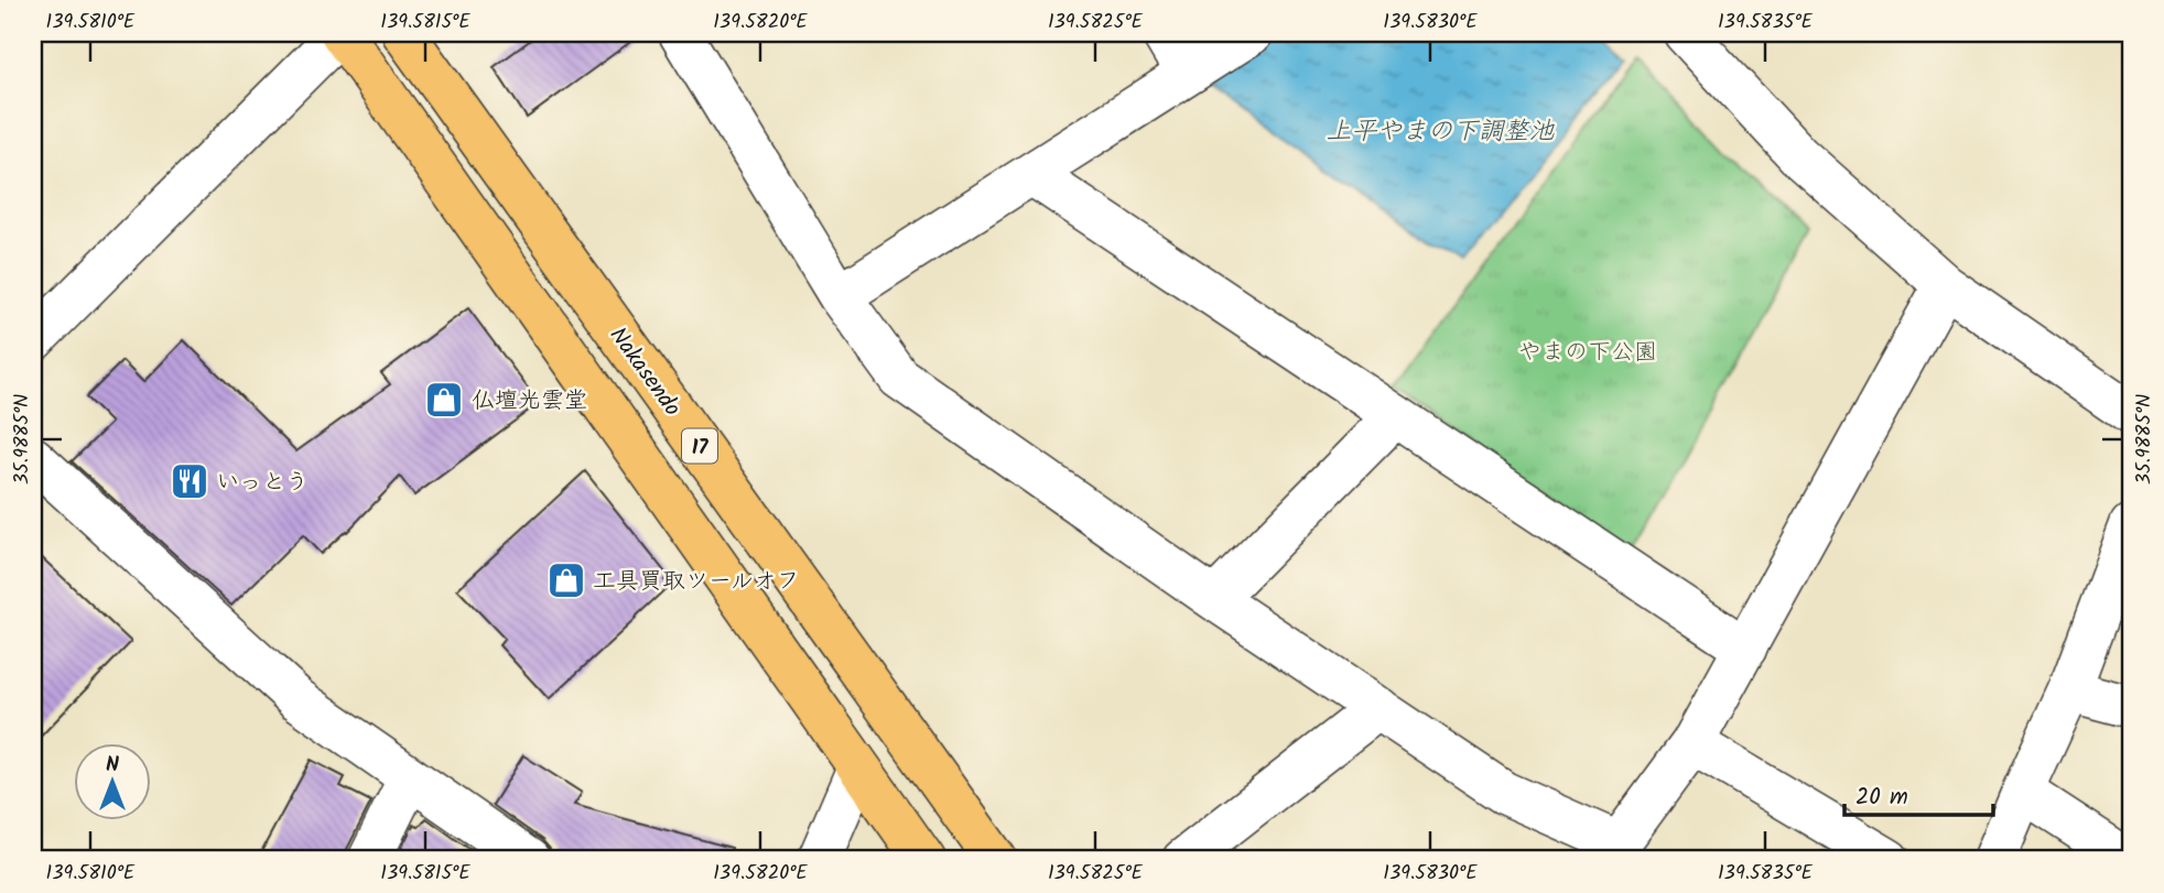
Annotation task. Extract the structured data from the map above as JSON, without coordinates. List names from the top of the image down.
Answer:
{
  "streets": {
    "highway": ["Nakasendo", "17"]
  },
  "water": ["上平やまの下調整池"],
  "parks": ["やまの下公園"],
  "places": {
    "shop": ["仏壇光雲堂", "工具買取ツールオフ"],
    "restaurant": ["いっとう"]
  },
  "scale_bar": "20 m",
  "north": "top",
  "coordinates": [
    "139.5810°E",
    "139.5815°E",
    "139.5820°E",
    "139.5825°E",
    "139.5830°E",
    "139.5835°E",
    "35.9885°N"
  ]
}
